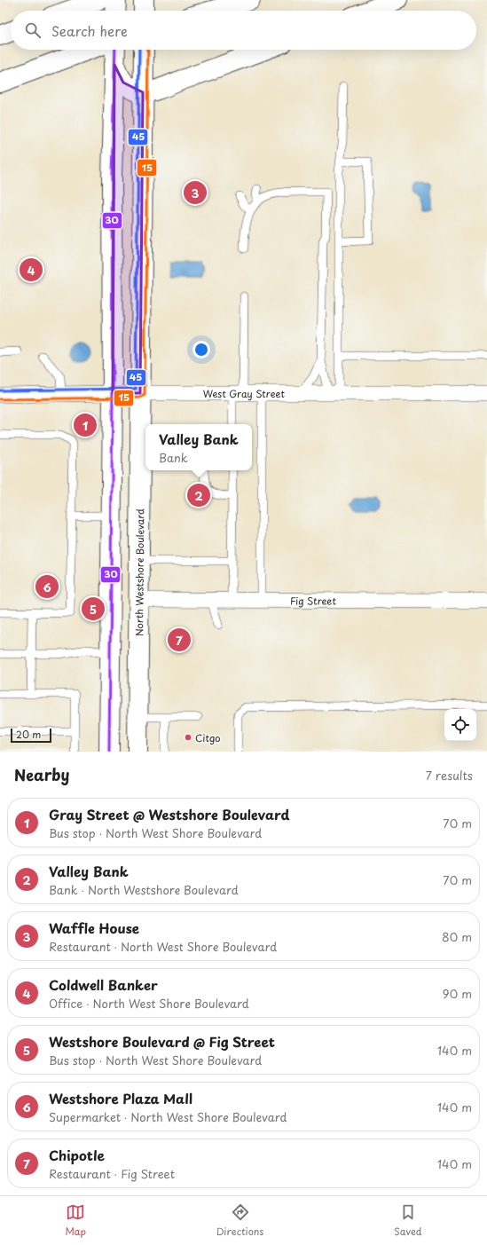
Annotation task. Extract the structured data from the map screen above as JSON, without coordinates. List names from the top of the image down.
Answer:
{
  "streets": {
    "main road": ["North Westshore Boulevard"],
    "street": ["West Gray Street", "Fig Street"]
  },
  "crossings": [
    ["West Gray Street", "North Westshore Boulevard"],
    ["North Westshore Boulevard", "Fig Street"]
  ],
  "places": ["Citgo"],
  "lines": ["transit line 30", "transit line 15", "transit line 45"],
  "scale_bar": "20 m",
  "page": {
    "search": "Search here",
    "pins": [
      "3",
      "4",
      "1",
      "2",
      "6",
      "5",
      "7"
    ],
    "popup": ["Valley Bank", "Bank"],
    "scale": "20 m",
    "heading": ["Nearby", "7 results"],
    "list": [
      {
        "mark": "1",
        "name": "Gray Street @ Westshore Boulevard",
        "note": "Bus stop · North West Shore Boulevard",
        "value": "70 m"
      },
      {
        "mark": "2",
        "name": "Valley Bank",
        "note": "Bank · North Westshore Boulevard",
        "value": "70 m"
      },
      {
        "mark": "3",
        "name": "Waffle House",
        "note": "Restaurant · North West Shore Boulevard",
        "value": "80 m"
      },
      {
        "mark": "4",
        "name": "Coldwell Banker",
        "note": "Office · North West Shore Boulevard",
        "value": "90 m"
      },
      {
        "mark": "5",
        "name": "Westshore Boulevard @ Fig Street",
        "note": "Bus stop · North West Shore Boulevard",
        "value": "140 m"
      },
      {
        "mark": "6",
        "name": "Westshore Plaza Mall",
        "note": "Supermarket · North West Shore Boulevard",
        "value": "140 m"
      },
      {
        "mark": "7",
        "name": "Chipotle",
        "note": "Restaurant · Fig Street",
        "value": "140 m"
      }
    ],
    "nav": ["Map", "Directions", "Saved"]
  }
}
